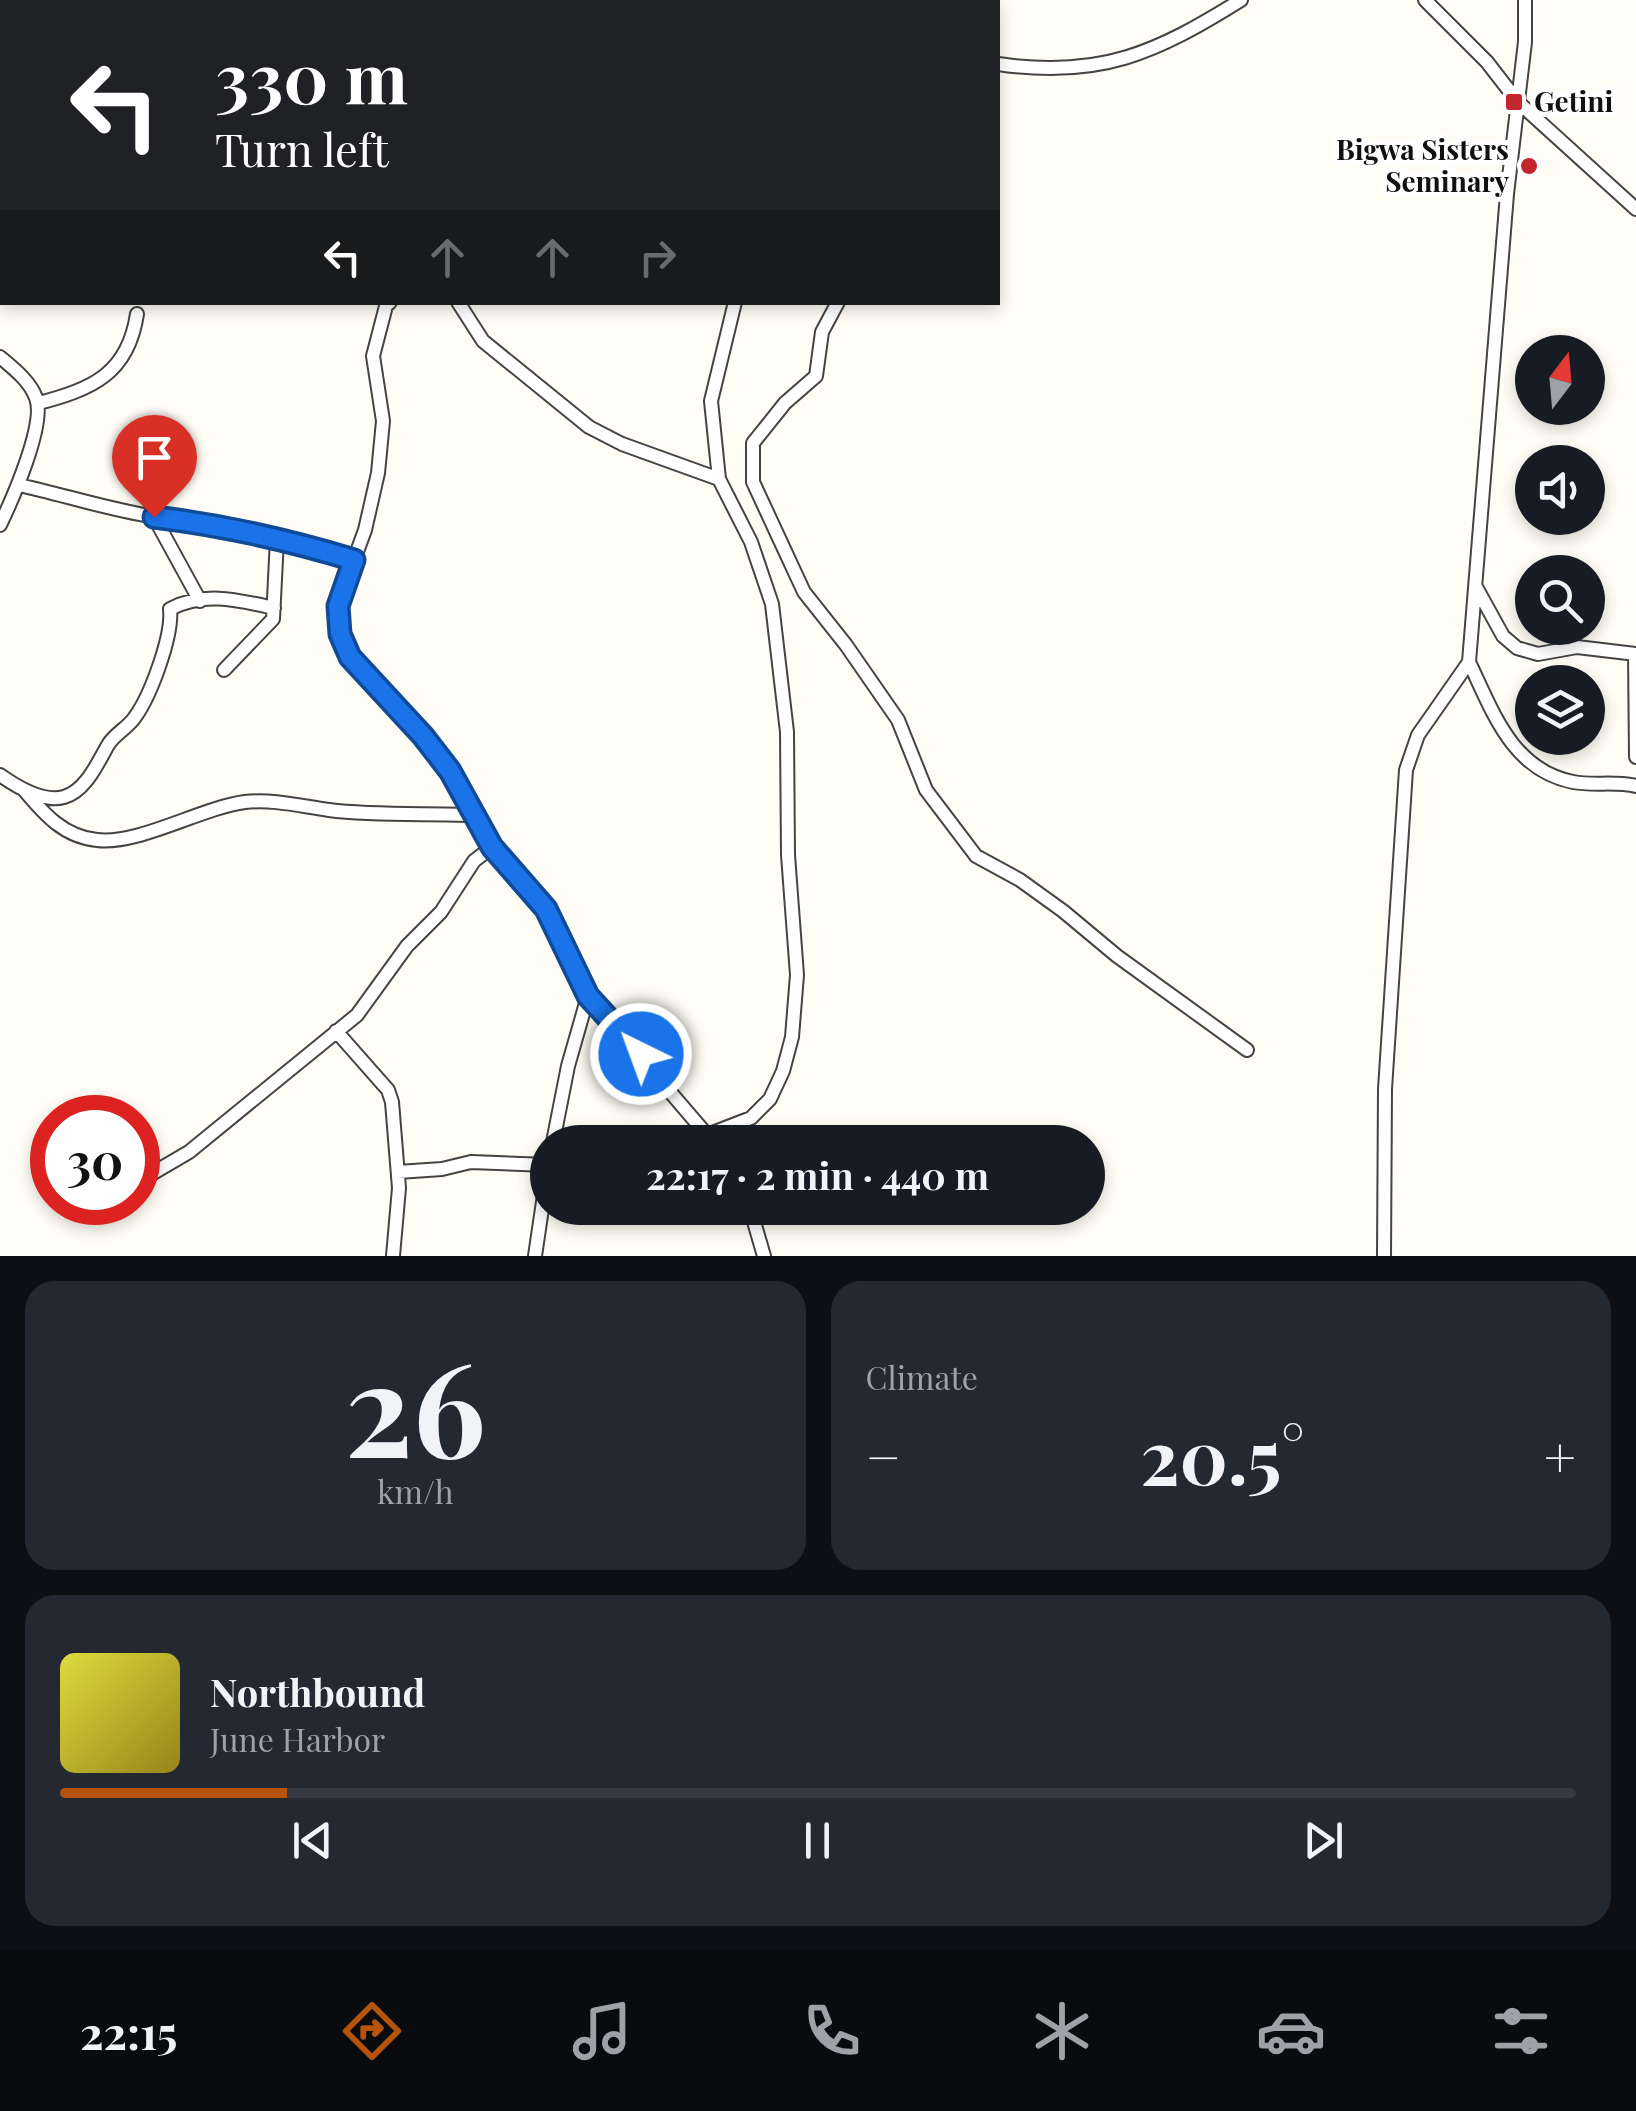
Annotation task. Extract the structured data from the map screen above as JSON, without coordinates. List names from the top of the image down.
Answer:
{
  "places": {
    "transit": ["Getini"],
    "other": ["Bigwa Sisters Seminary"]
  },
  "north": "top",
  "page": {
    "turn": ["330 m", "Turn left"],
    "limit": "30",
    "trip": "22:17 · 2 min · 440 m",
    "tile": [
      ["26", "km/h"],
      "Climate"
    ],
    "heat": ["−", "20.5°", "+"],
    "song": ["Northbound", "June Harbor"],
    "tabs": "22:15"
  }
}
